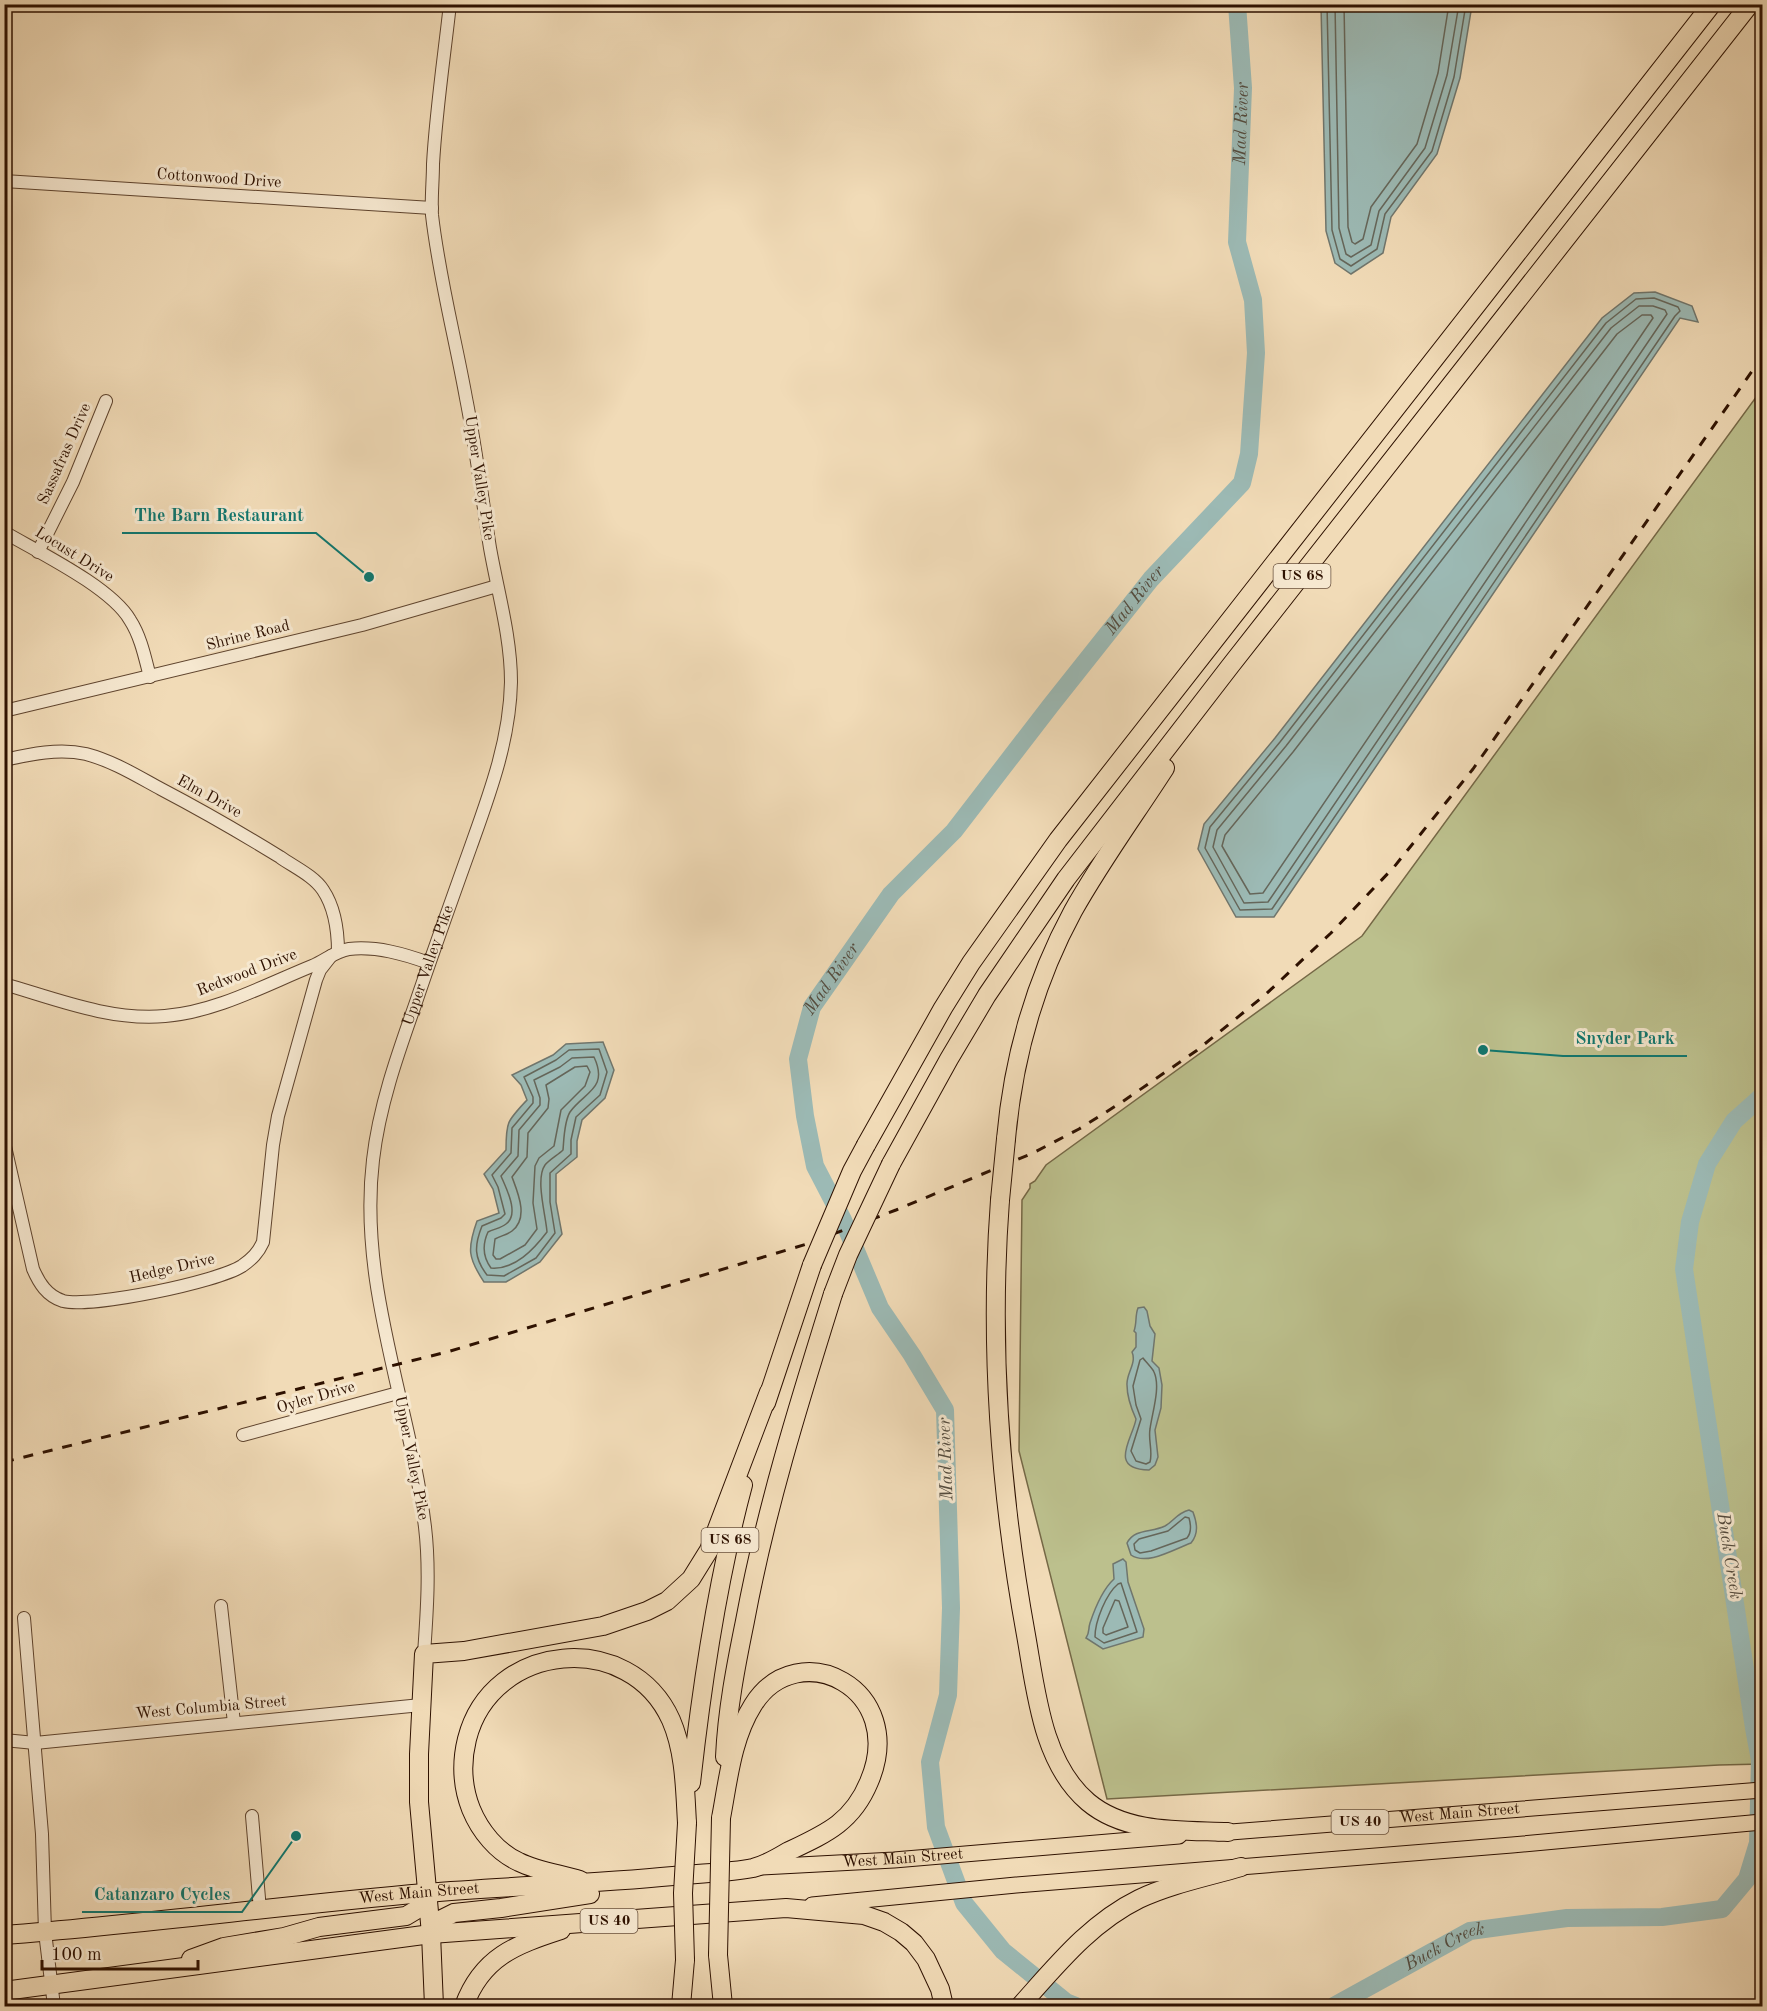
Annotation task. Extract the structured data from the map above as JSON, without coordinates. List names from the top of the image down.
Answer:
{
  "streets": {
    "highway": [
      "Upper Valley Pike",
      "US 68",
      "West Main Street",
      "US 40"
    ],
    "street": [
      "Cottonwood Drive",
      "Sassafras Drive",
      "Locust Drive",
      "Shrine Road",
      "Elm Drive",
      "Redwood Drive",
      "Hedge Drive",
      "Oyler Drive",
      "West Columbia Street"
    ]
  },
  "crossings": [
    ["Cottonwood Drive", "Upper Valley Pike"],
    ["Sassafras Drive", "Locust Drive"],
    ["Upper Valley Pike", "Shrine Road"],
    ["Upper Valley Pike", "Redwood Drive"],
    ["Upper Valley Pike", "Oyler Drive"],
    ["Upper Valley Pike", "West Columbia Street"],
    ["Upper Valley Pike", "West Main Street"],
    ["Upper Valley Pike", "US 40"],
    ["Locust Drive", "Shrine Road"],
    ["Elm Drive", "Redwood Drive"],
    ["Elm Drive", "Hedge Drive"],
    ["Redwood Drive", "Hedge Drive"],
    ["West Main Street", "US 40"]
  ],
  "water": ["Mad River", "Buck Creek"],
  "places": ["The Barn Restaurant", "Snyder Park", "Catanzaro Cycles"],
  "scale_bar": "100 m"
}
